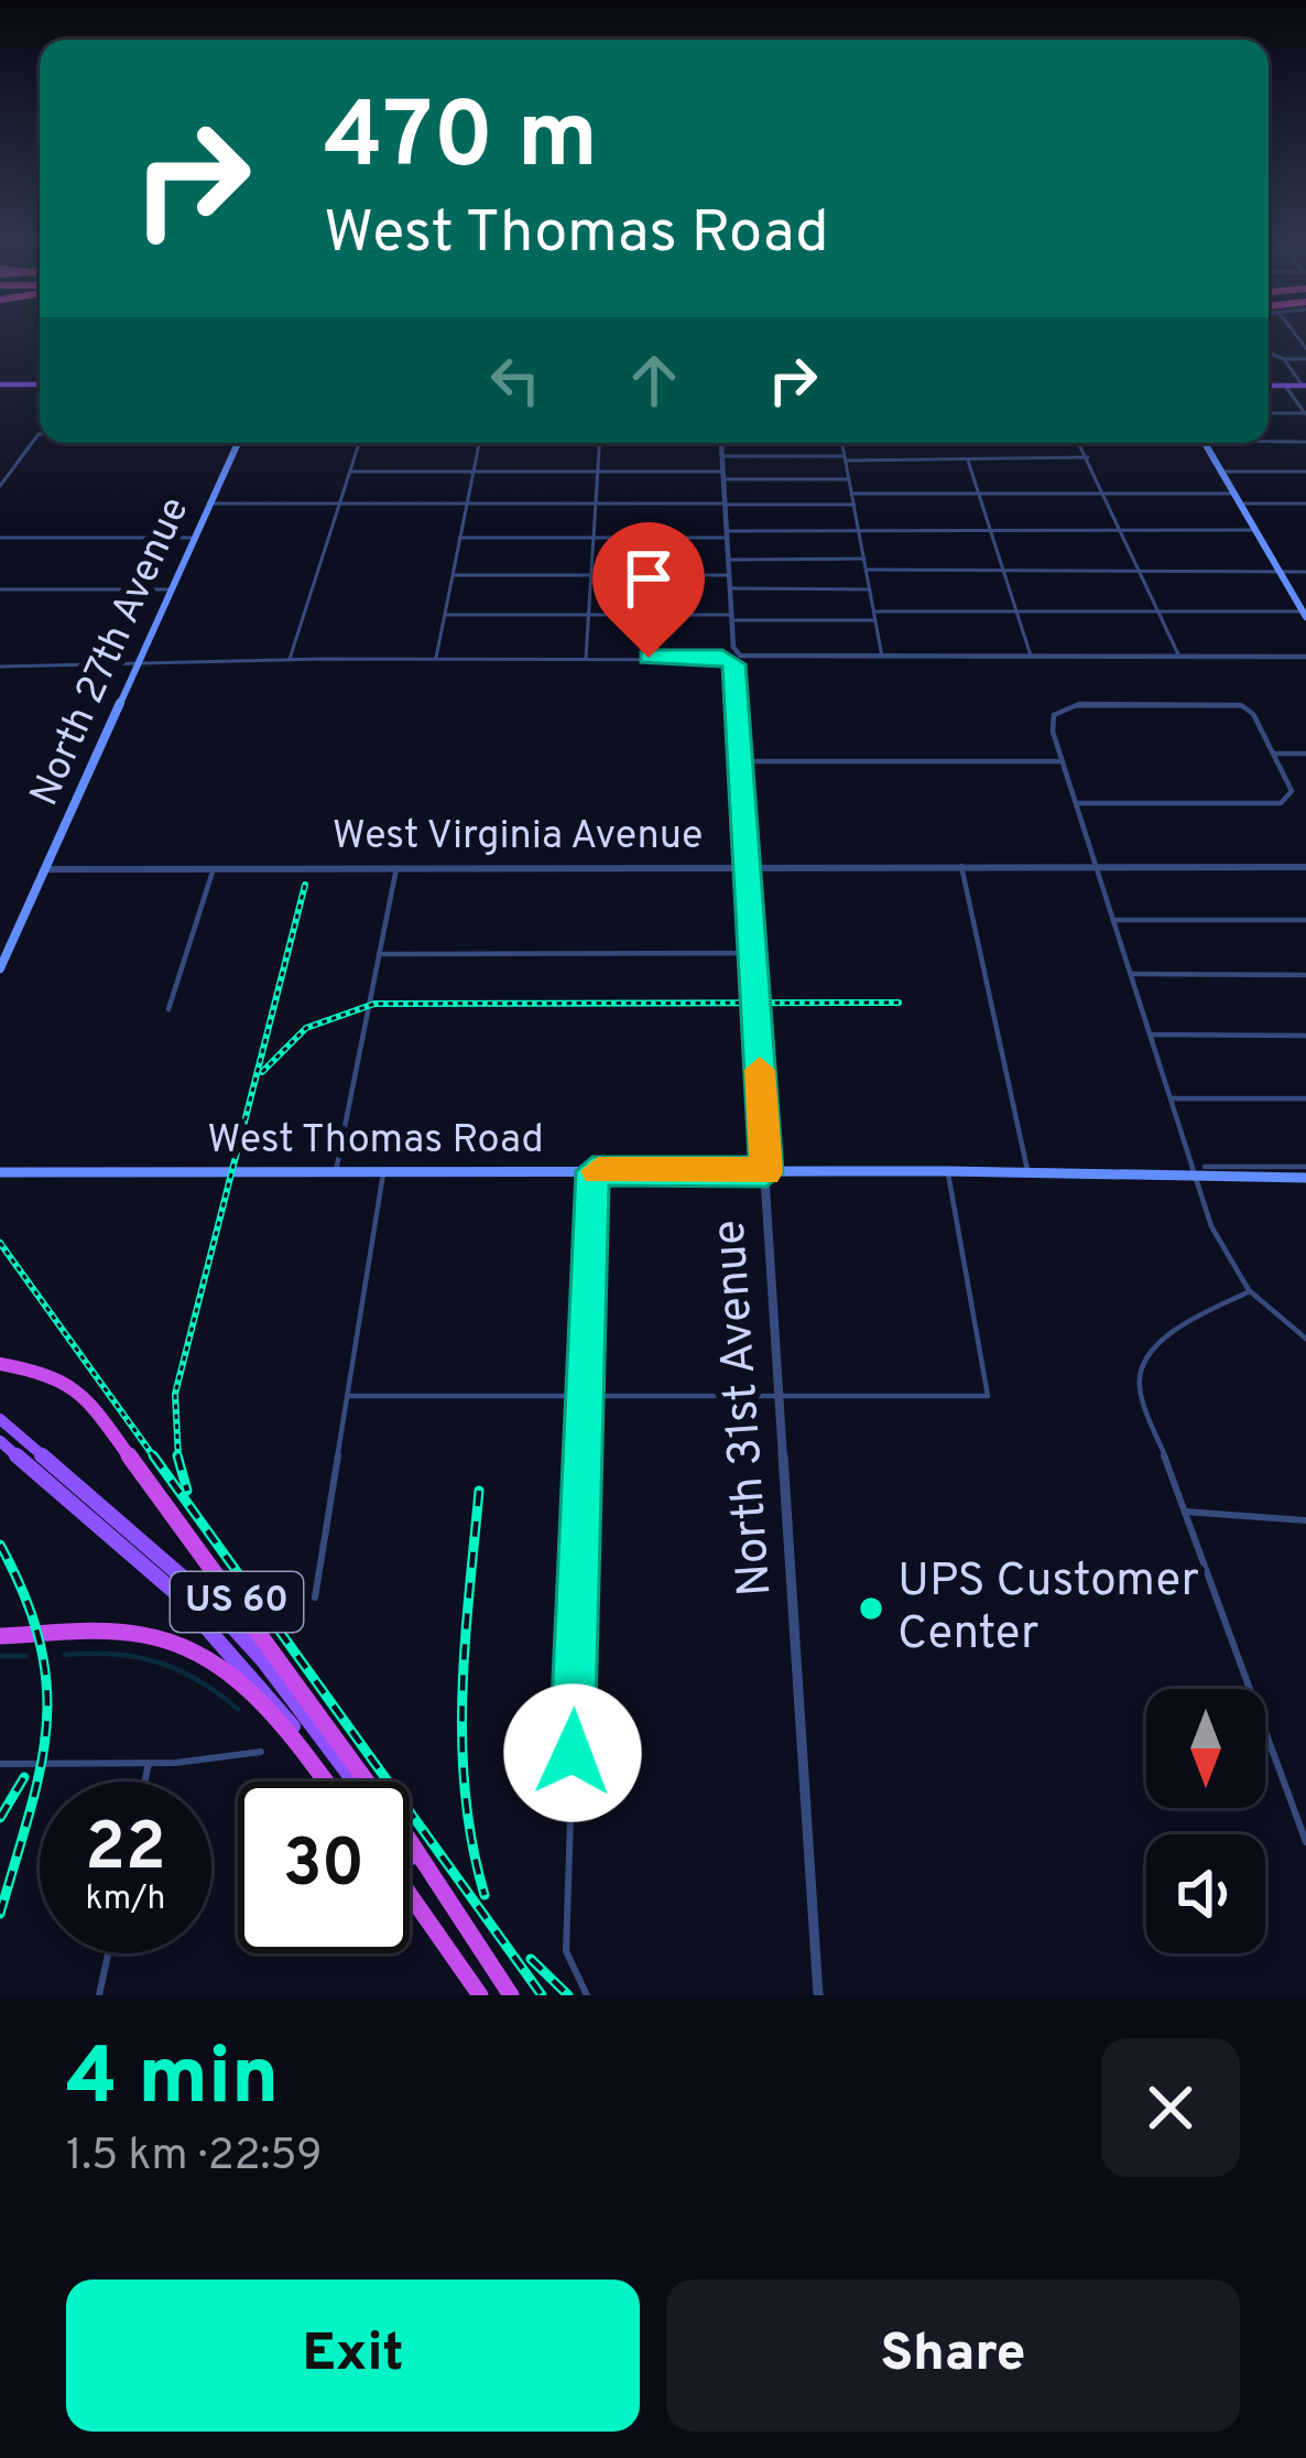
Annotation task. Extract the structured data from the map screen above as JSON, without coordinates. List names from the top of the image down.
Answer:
{
  "streets": {
    "highway": ["US 60"],
    "main road": ["North 27th Avenue", "West Thomas Road"],
    "street": ["West Virginia Avenue", "North 31st Avenue"]
  },
  "crossings": [
    ["North 27th Avenue", "West Virginia Avenue"],
    ["West Virginia Avenue", "North 31st Avenue"],
    ["West Thomas Road", "North 31st Avenue"]
  ],
  "places": ["UPS Customer Center"],
  "north": "bottom",
  "page": {
    "turn": ["470 m", "West Thomas Road"],
    "speed": "22 km/h",
    "limit": "30",
    "heading": ["4 min", "1.5 km · 22:59"],
    "buttons": ["Exit", "Share"]
  }
}
